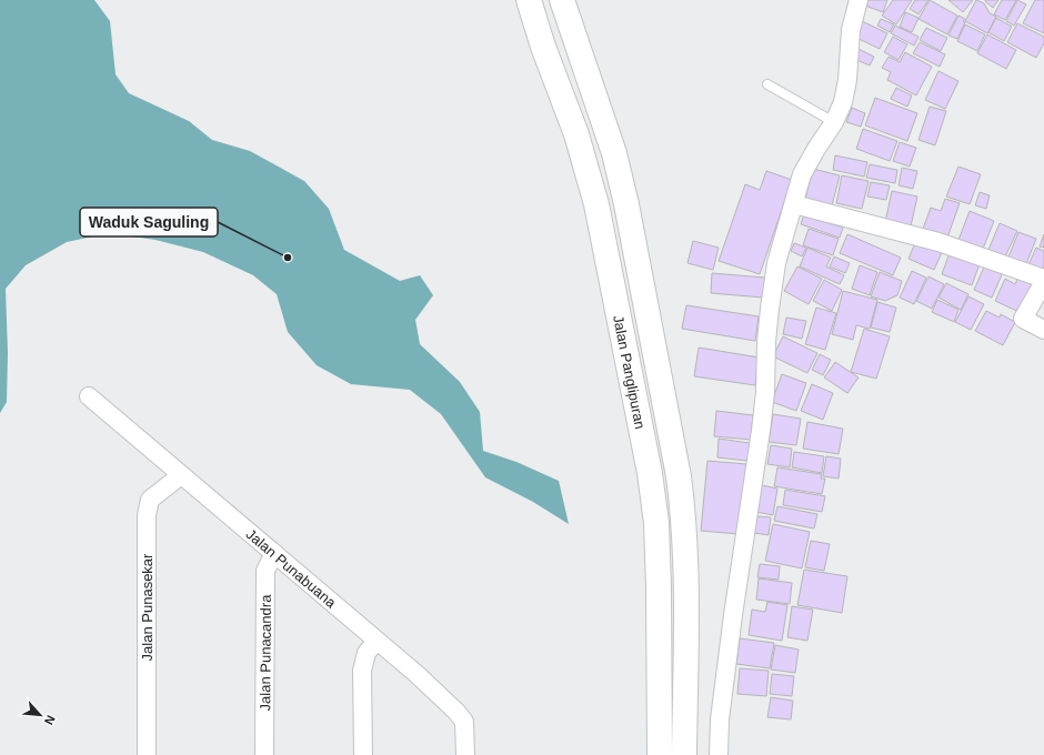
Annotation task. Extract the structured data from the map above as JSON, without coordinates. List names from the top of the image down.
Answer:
{
  "streets": {
    "main road": ["Jalan Panglipuran"],
    "street": ["Jalan Punabuana", "Jalan Punasekar", "Jalan Punacandra"]
  },
  "crossings": [
    ["Jalan Punabuana", "Jalan Punasekar"],
    ["Jalan Punabuana", "Jalan Punacandra"]
  ],
  "places": ["Waduk Saguling"],
  "north": "bottom right"
}
